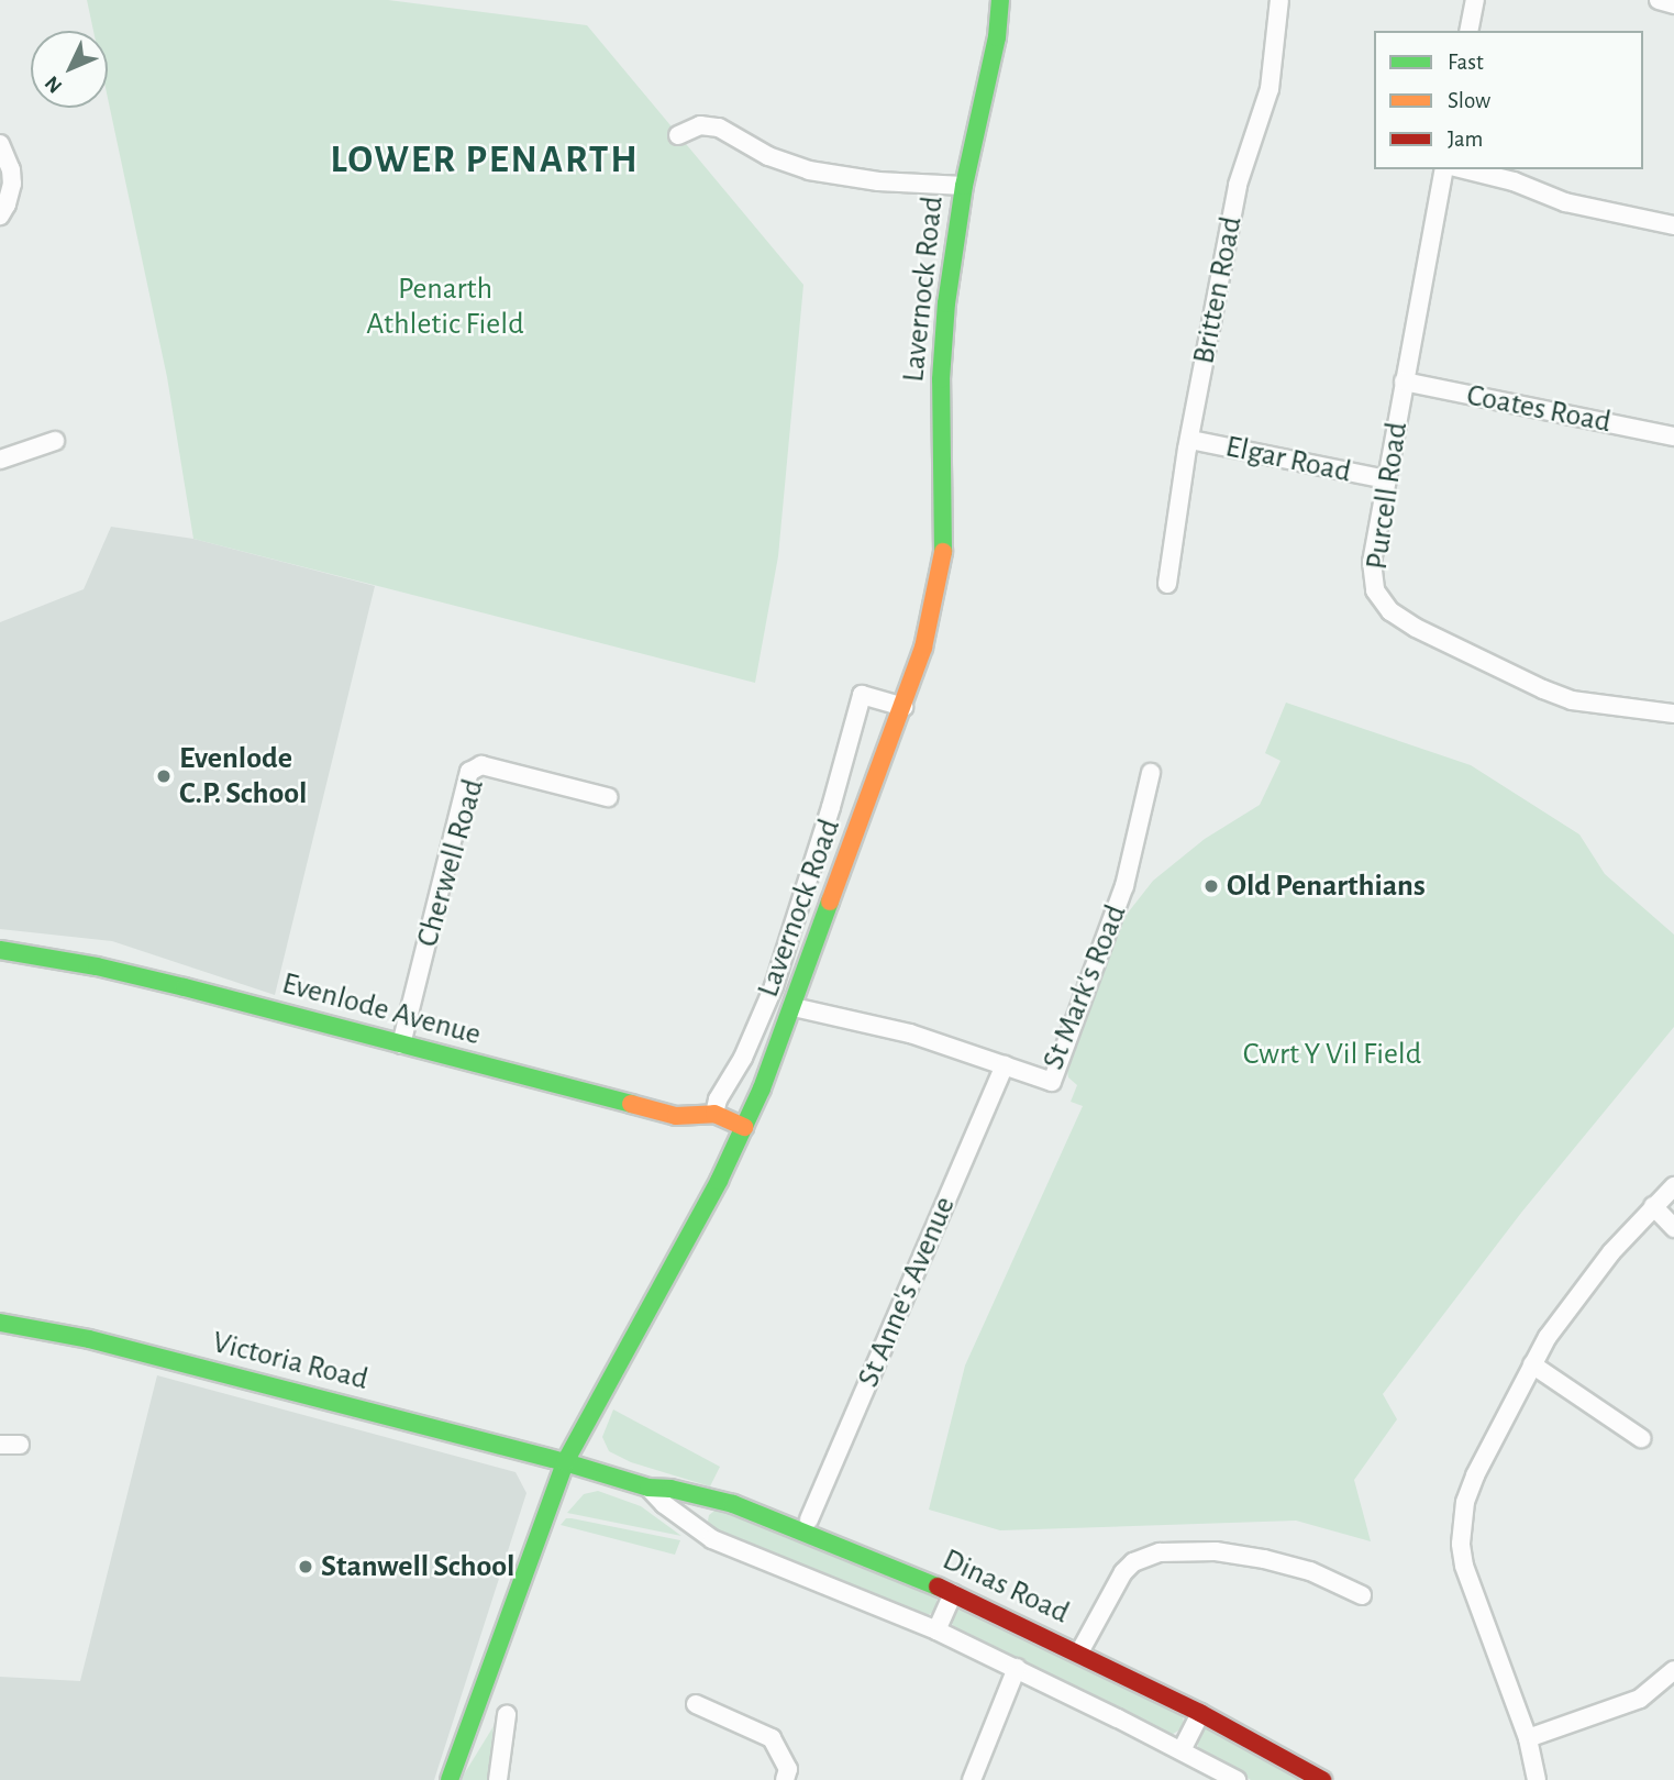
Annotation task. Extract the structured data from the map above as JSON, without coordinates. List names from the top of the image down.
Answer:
{
  "streets": {
    "street": [
      "Lavernock Road",
      "Britten Road",
      "Coates Road",
      "Elgar Road",
      "Purcell Road",
      "Cherwell Road",
      "St Mark's Road",
      "Evenlode Avenue",
      "St Anne's Avenue",
      "Victoria Road",
      "Dinas Road"
    ]
  },
  "crossings": [
    ["Lavernock Road", "St Mark's Road"],
    ["Lavernock Road", "Evenlode Avenue"],
    ["Lavernock Road", "Victoria Road"],
    ["Lavernock Road", "Dinas Road"],
    ["Britten Road", "Elgar Road"],
    ["Coates Road", "Purcell Road"],
    ["Elgar Road", "Purcell Road"],
    ["Cherwell Road", "Evenlode Avenue"],
    ["St Mark's Road", "St Anne's Avenue"],
    ["Victoria Road", "Dinas Road"]
  ],
  "districts": ["LOWER PENARTH"],
  "parks": ["Penarth Athletic Field", "Cwrt Y Vil Field"],
  "places": ["Evenlode C.P. School", "Old Penarthians", "Stanwell School"],
  "legend": ["Fast", "Slow", "Jam"],
  "north": "bottom left"
}
